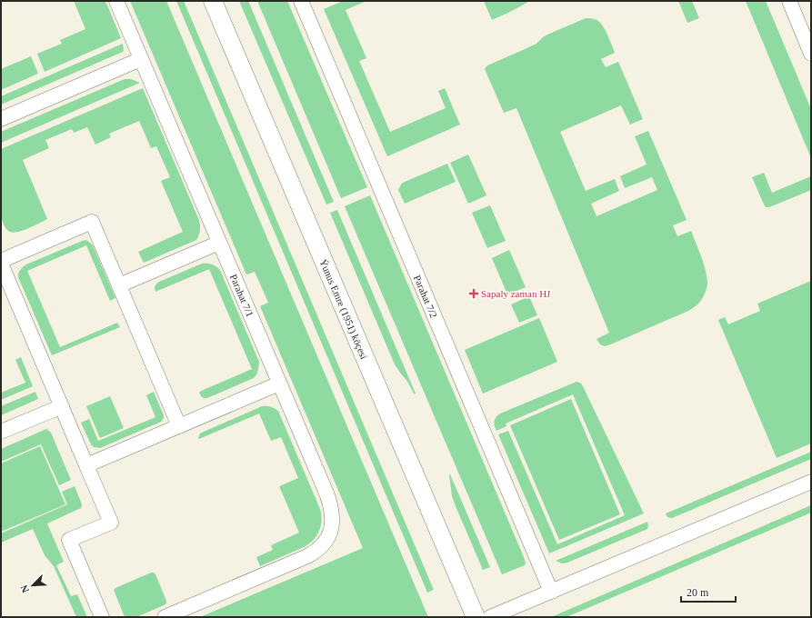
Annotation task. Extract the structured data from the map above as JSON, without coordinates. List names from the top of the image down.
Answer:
{
  "streets": {
    "street": ["Parahat 7/1", "Parahat 7/2", "Ýunus Emre (1951) köçesi"]
  },
  "places": {
    "health": ["Sapaly zaman HJ"]
  },
  "scale_bar": "20 m",
  "north": "bottom left"
}
